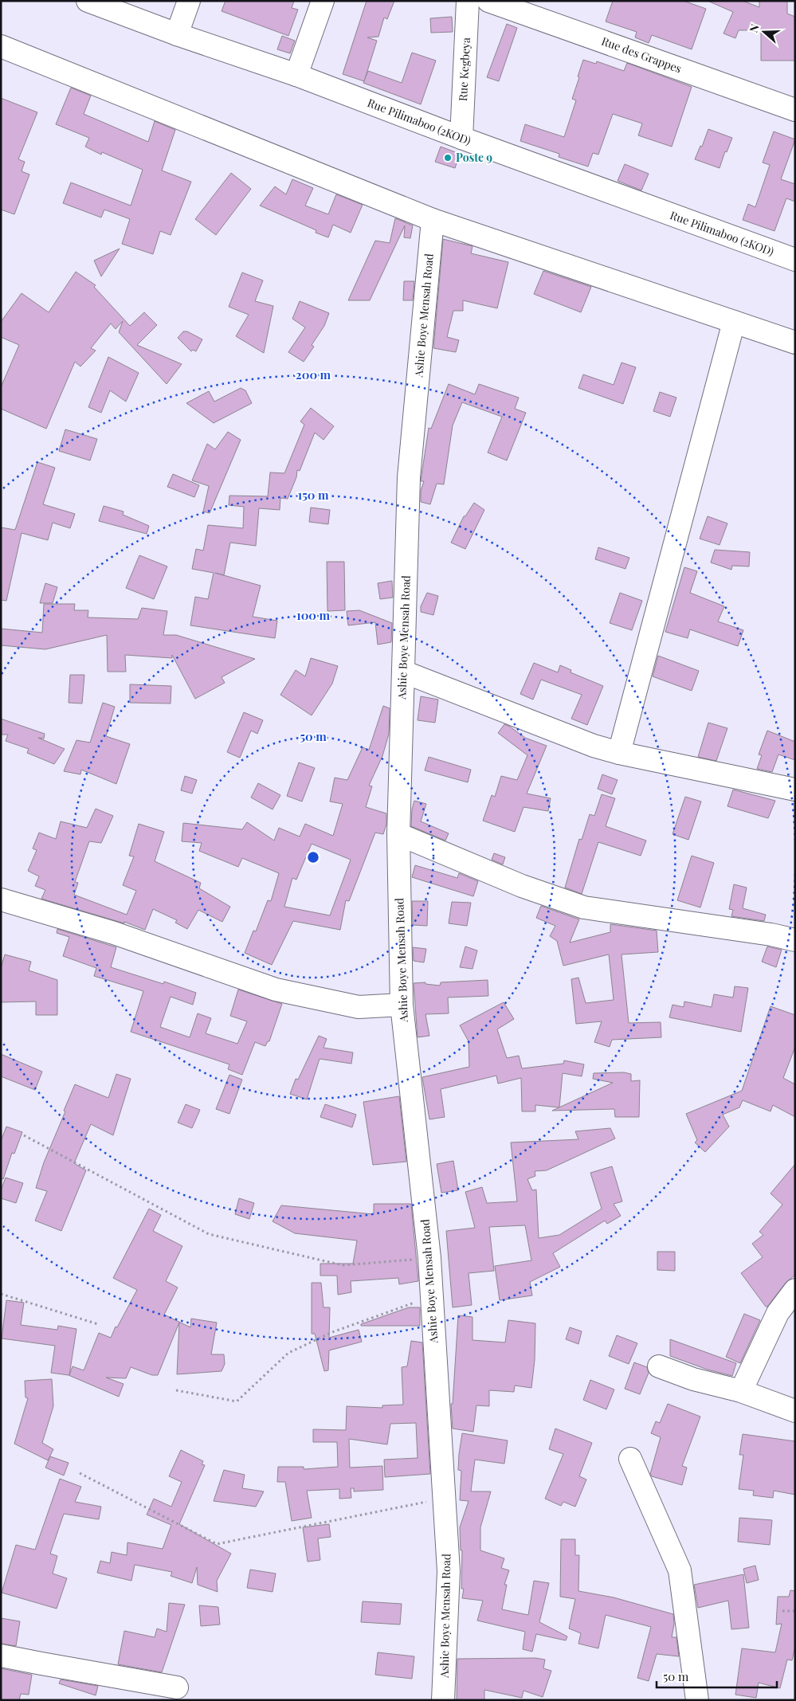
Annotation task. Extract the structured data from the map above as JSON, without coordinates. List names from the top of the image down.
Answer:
{
  "streets": {
    "street": [
      "Rue des Grappes",
      "Rue Kegbeya",
      "Rue Pilimaboo (2KOD)",
      "Ashie Boye Mensah Road"
    ]
  },
  "crossings": [
    ["Rue Kegbeya", "Rue Pilimaboo (2KOD)"]
  ],
  "places": ["Poste 9"],
  "scale_bar": "50 m",
  "north": "left",
  "rings": [
    "200 m",
    "150 m",
    "100 m",
    "50 m"
  ]
}
